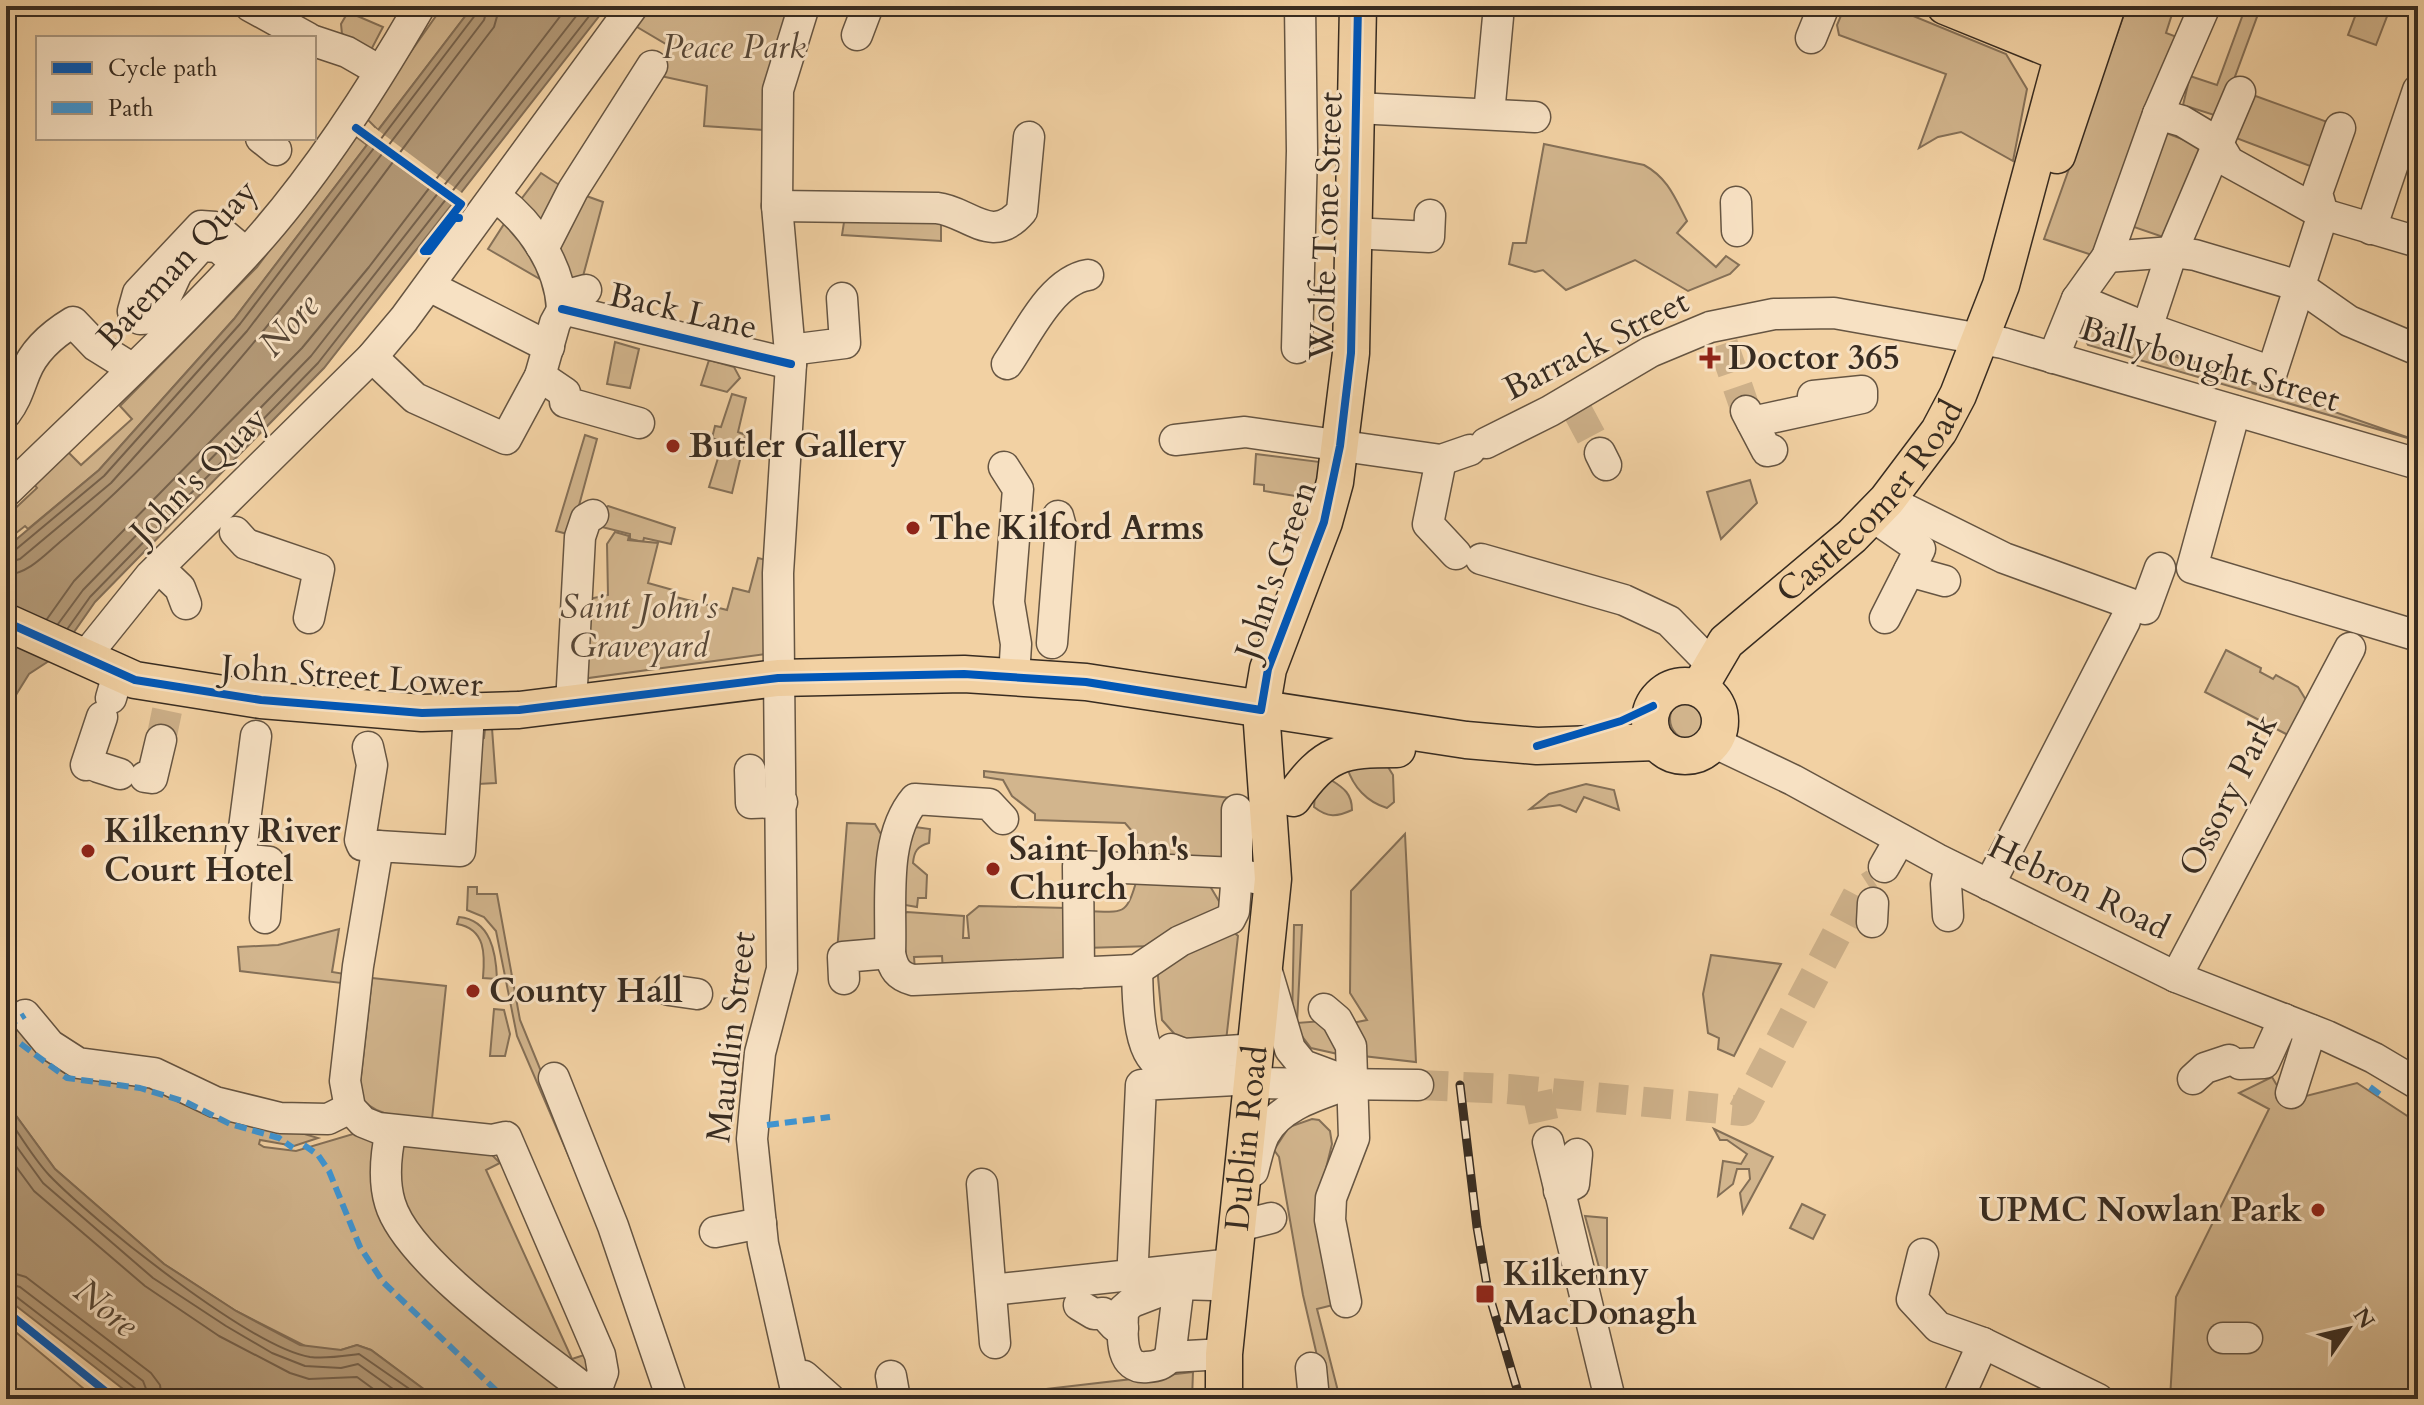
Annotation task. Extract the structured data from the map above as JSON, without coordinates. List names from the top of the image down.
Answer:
{
  "streets": {
    "main road": [
      "Wolfe Tone Street",
      "Castlecomer Road",
      "John's Green",
      "John Street Lower",
      "Dublin Road"
    ],
    "street": [
      "Bateman Quay",
      "Back Lane",
      "Barrack Street",
      "Ballybought Street",
      "John's Quay",
      "Ossory Park",
      "Hebron Road",
      "Maudlin Street"
    ]
  },
  "crossings": [
    ["Wolfe Tone Street", "John's Green"],
    ["Back Lane", "Maudlin Street"],
    ["Barrack Street", "Ballybought Street"],
    ["Barrack Street", "Castlecomer Road"],
    ["Barrack Street", "John's Green"],
    ["Ballybought Street", "Castlecomer Road"],
    ["John's Quay", "John Street Lower"],
    ["Castlecomer Road", "Hebron Road"],
    ["John's Green", "John Street Lower"],
    ["John's Green", "Dublin Road"],
    ["John Street Lower", "Maudlin Street"],
    ["John Street Lower", "Dublin Road"],
    ["Ossory Park", "Hebron Road"]
  ],
  "water": ["Nore"],
  "parks": ["Peace Park", "Saint John's Graveyard"],
  "places": {
    "health": ["Doctor 365"],
    "other": [
      "Butler Gallery",
      "The Kilford Arms",
      "Kilkenny River Court Hotel",
      "Saint John's Church",
      "County Hall",
      "UPMC Nowlan Park"
    ],
    "transit": ["Kilkenny MacDonagh"]
  },
  "legend": ["Cycle path", "Path"],
  "north": "top right"
}
